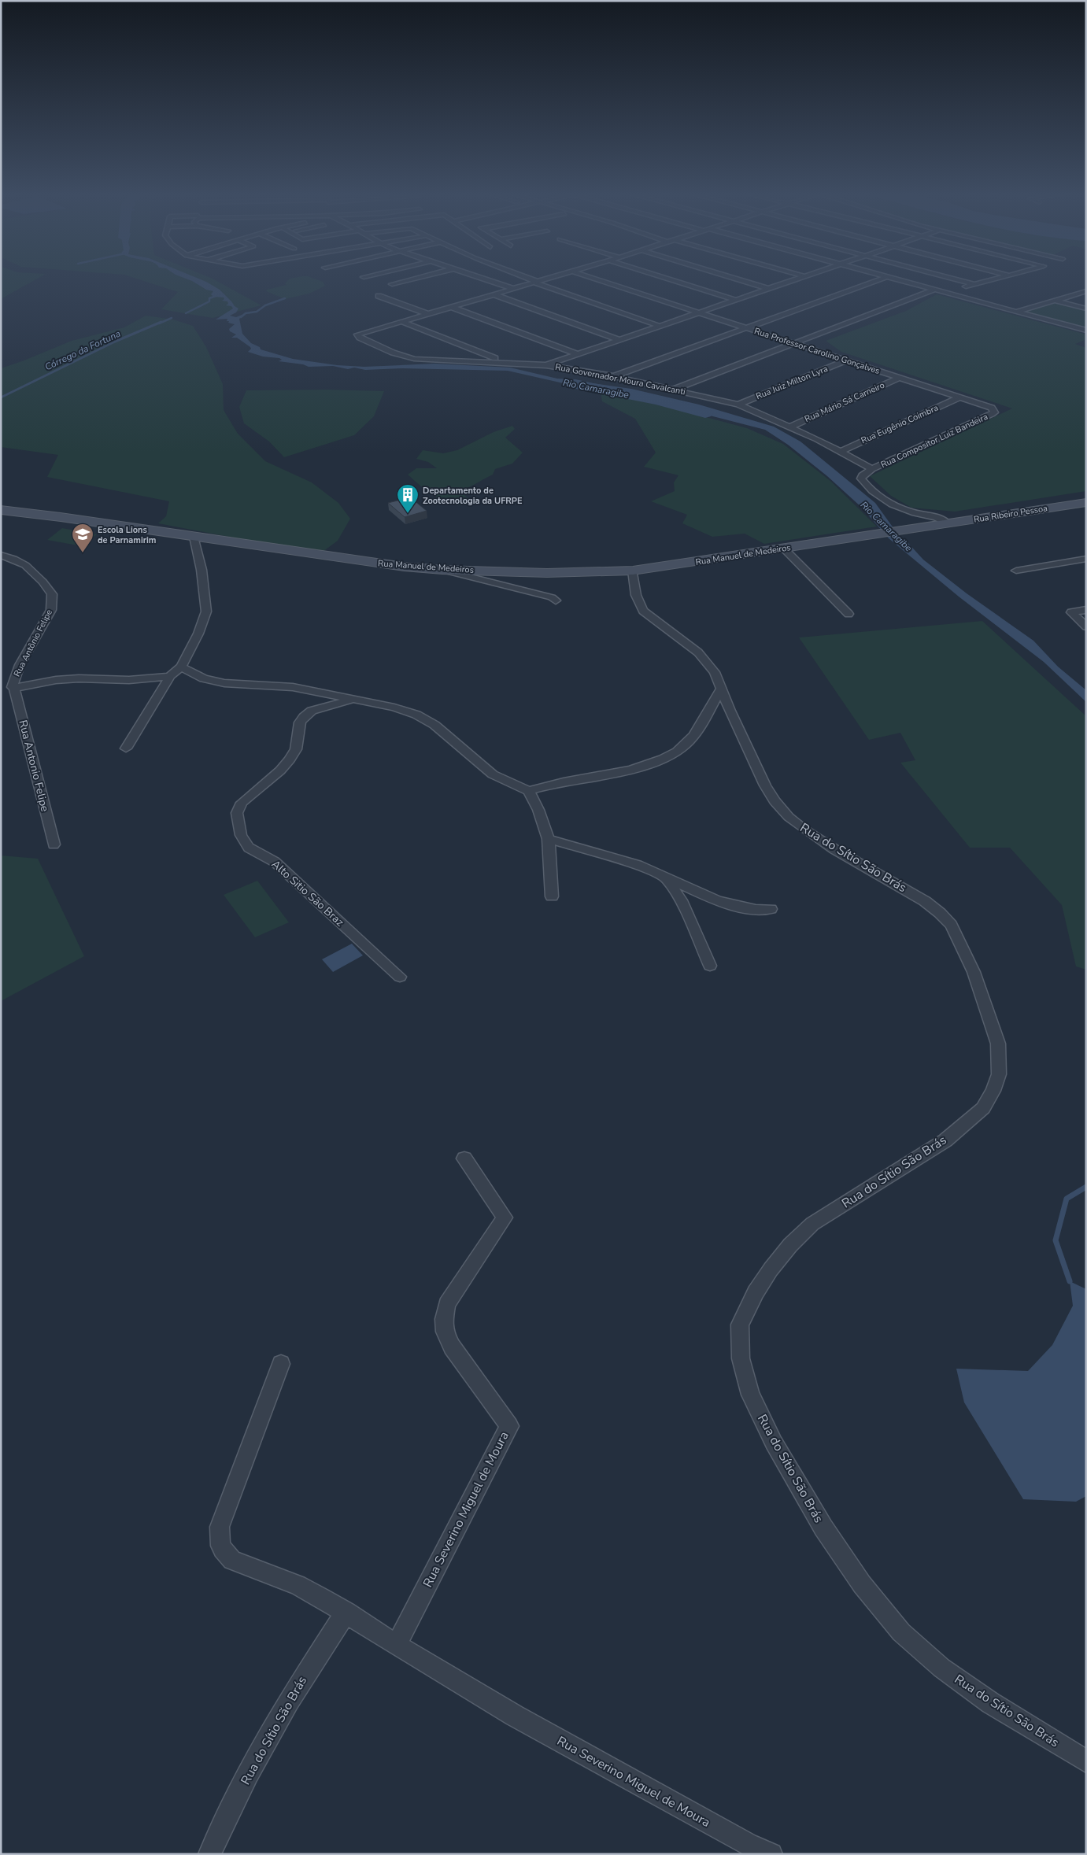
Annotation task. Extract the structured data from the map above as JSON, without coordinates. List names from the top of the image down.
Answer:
{
  "streets": {
    "main road": ["Rua Ribeiro Pessoa", "Rua Manuel de Medeiros"],
    "street": [
      "Rua Professor Carolino Gonçalves",
      "Rua Governador Moura Cavalcanti",
      "Rua Juiz Milton Lyra",
      "Rua Mário Sá Carneiro",
      "Rua Eugênio Coimbra",
      "Rua Compositor Luiz Bandeira",
      "Rua Antônio Felipe",
      "Rua Antonio Felipe",
      "Rua do Sítio São Brás",
      "Alto Sitio São Braz",
      "Rua Severino Miguel de Moura"
    ]
  },
  "crossings": [
    ["Rua Professor Carolino Gonçalves", "Rua Juiz Milton Lyra"],
    ["Rua Professor Carolino Gonçalves", "Rua Mário Sá Carneiro"],
    ["Rua Professor Carolino Gonçalves", "Rua Eugênio Coimbra"],
    ["Rua Professor Carolino Gonçalves", "Rua Compositor Luiz Bandeira"],
    ["Rua Governador Moura Cavalcanti", "Rua Juiz Milton Lyra"],
    ["Rua Governador Moura Cavalcanti", "Rua Mário Sá Carneiro"],
    ["Rua Governador Moura Cavalcanti", "Rua Eugênio Coimbra"],
    ["Rua Governador Moura Cavalcanti", "Rua Compositor Luiz Bandeira"],
    ["Rua Ribeiro Pessoa", "Rua Manuel de Medeiros"],
    ["Rua Manuel de Medeiros", "Rua do Sítio São Brás"],
    ["Rua Antônio Felipe", "Rua Antonio Felipe"],
    ["Rua do Sítio São Brás", "Rua Severino Miguel de Moura"]
  ],
  "water": ["Córrego da Fortuna", "Rio Camaragibe"],
  "places": {
    "building": ["Departamento de Zootecnologia da UFRPE"],
    "school or university": ["Escola Lions de Parnamirim"]
  }
}
